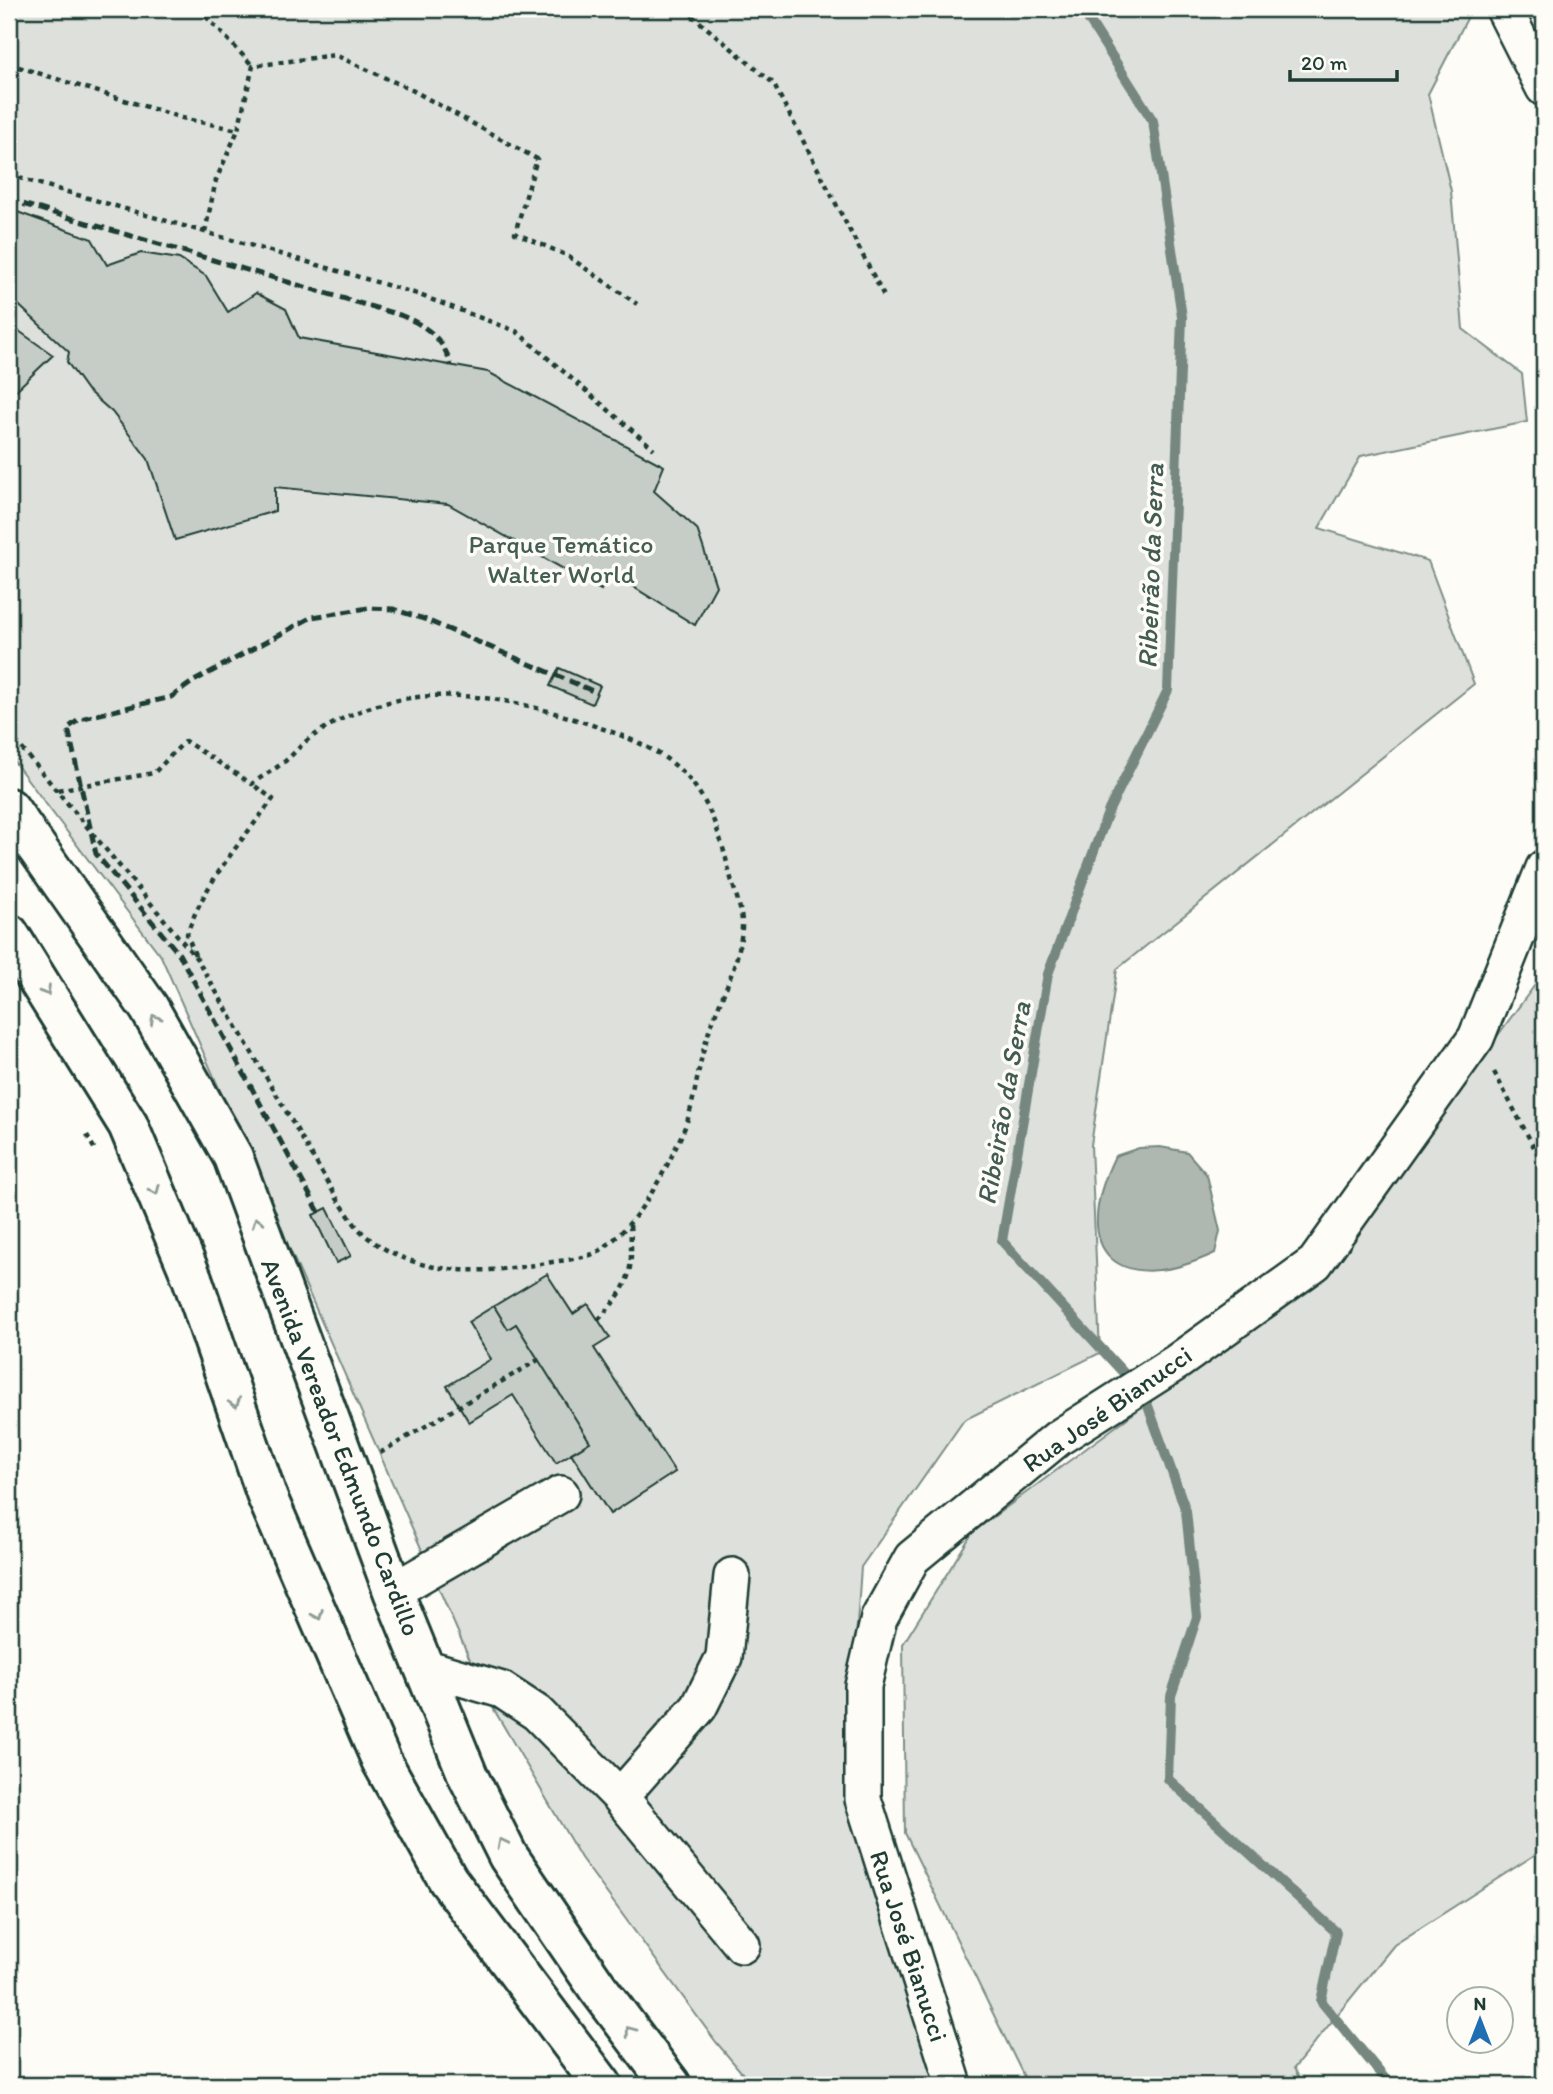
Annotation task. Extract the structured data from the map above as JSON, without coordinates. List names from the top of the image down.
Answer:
{
  "streets": {
    "main road": ["Avenida Vereador Edmundo Cardillo"],
    "street": ["Rua José Bianucci"]
  },
  "water": ["Ribeirão da Serra"],
  "parks": ["Parque Temático Walter World"],
  "scale_bar": "20 m",
  "north": "top"
}
